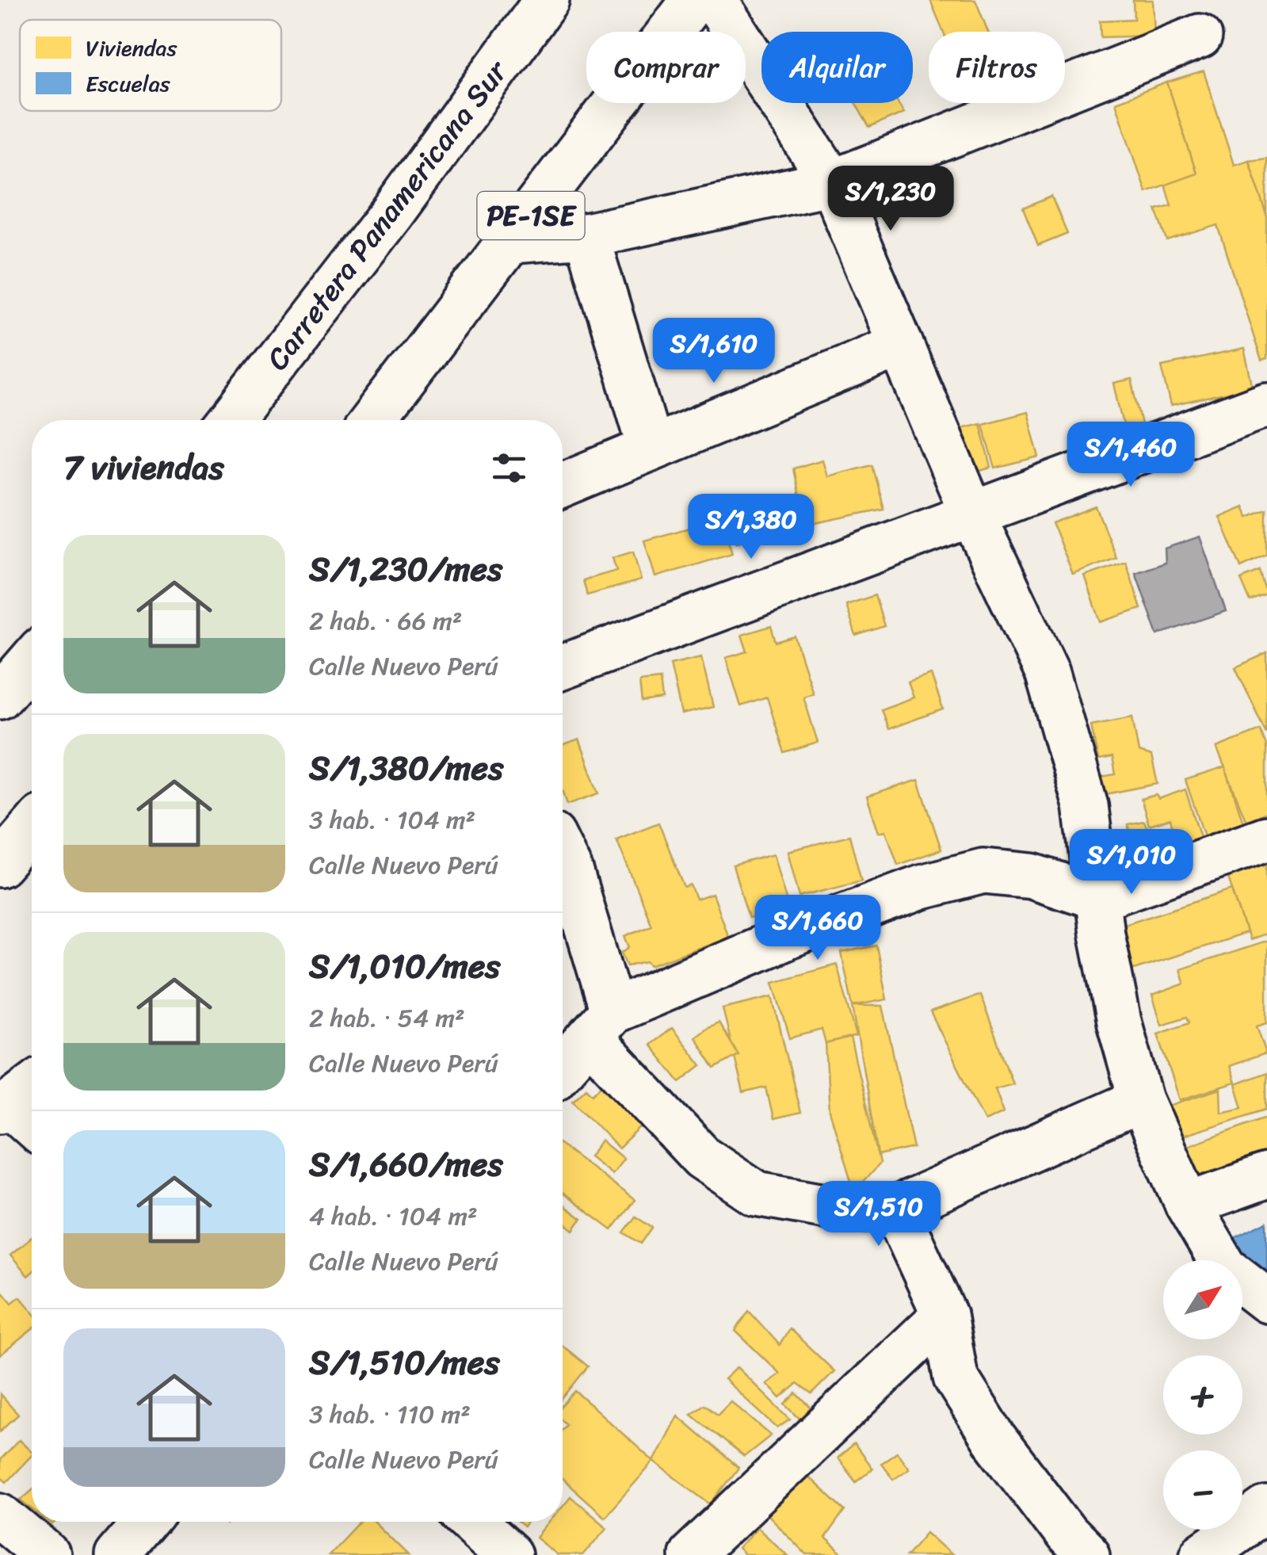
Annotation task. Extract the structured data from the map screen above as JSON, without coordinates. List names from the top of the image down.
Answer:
{
  "streets": {
    "main road": ["Carretera Panamericana Sur", "PE-1SE"]
  },
  "legend": ["Viviendas", "Escuelas"],
  "north": "top right",
  "page": {
    "chip": ["Comprar", "Alquilar", "Filtros"],
    "price": [
      "S/1,230",
      "S/1,610",
      "S/1,460",
      "S/1,380",
      "S/1,010",
      "S/1,660",
      "S/1,510"
    ],
    "heading": "7 viviendas",
    "list": [
      {
        "name": "S/1,230/mes",
        "note": "2 hab. · 66 m² · Calle Nuevo Perú"
      },
      {
        "name": "S/1,380/mes",
        "note": "3 hab. · 104 m² · Calle Nuevo Perú"
      },
      {
        "name": "S/1,010/mes",
        "note": "2 hab. · 54 m² · Calle Nuevo Perú"
      },
      {
        "name": "S/1,660/mes",
        "note": "4 hab. · 104 m² · Calle Nuevo Perú"
      },
      {
        "name": "S/1,510/mes",
        "note": "3 hab. · 110 m² · Calle Nuevo Perú"
      }
    ],
    "map_buttons": ["+", "−"]
  }
}
